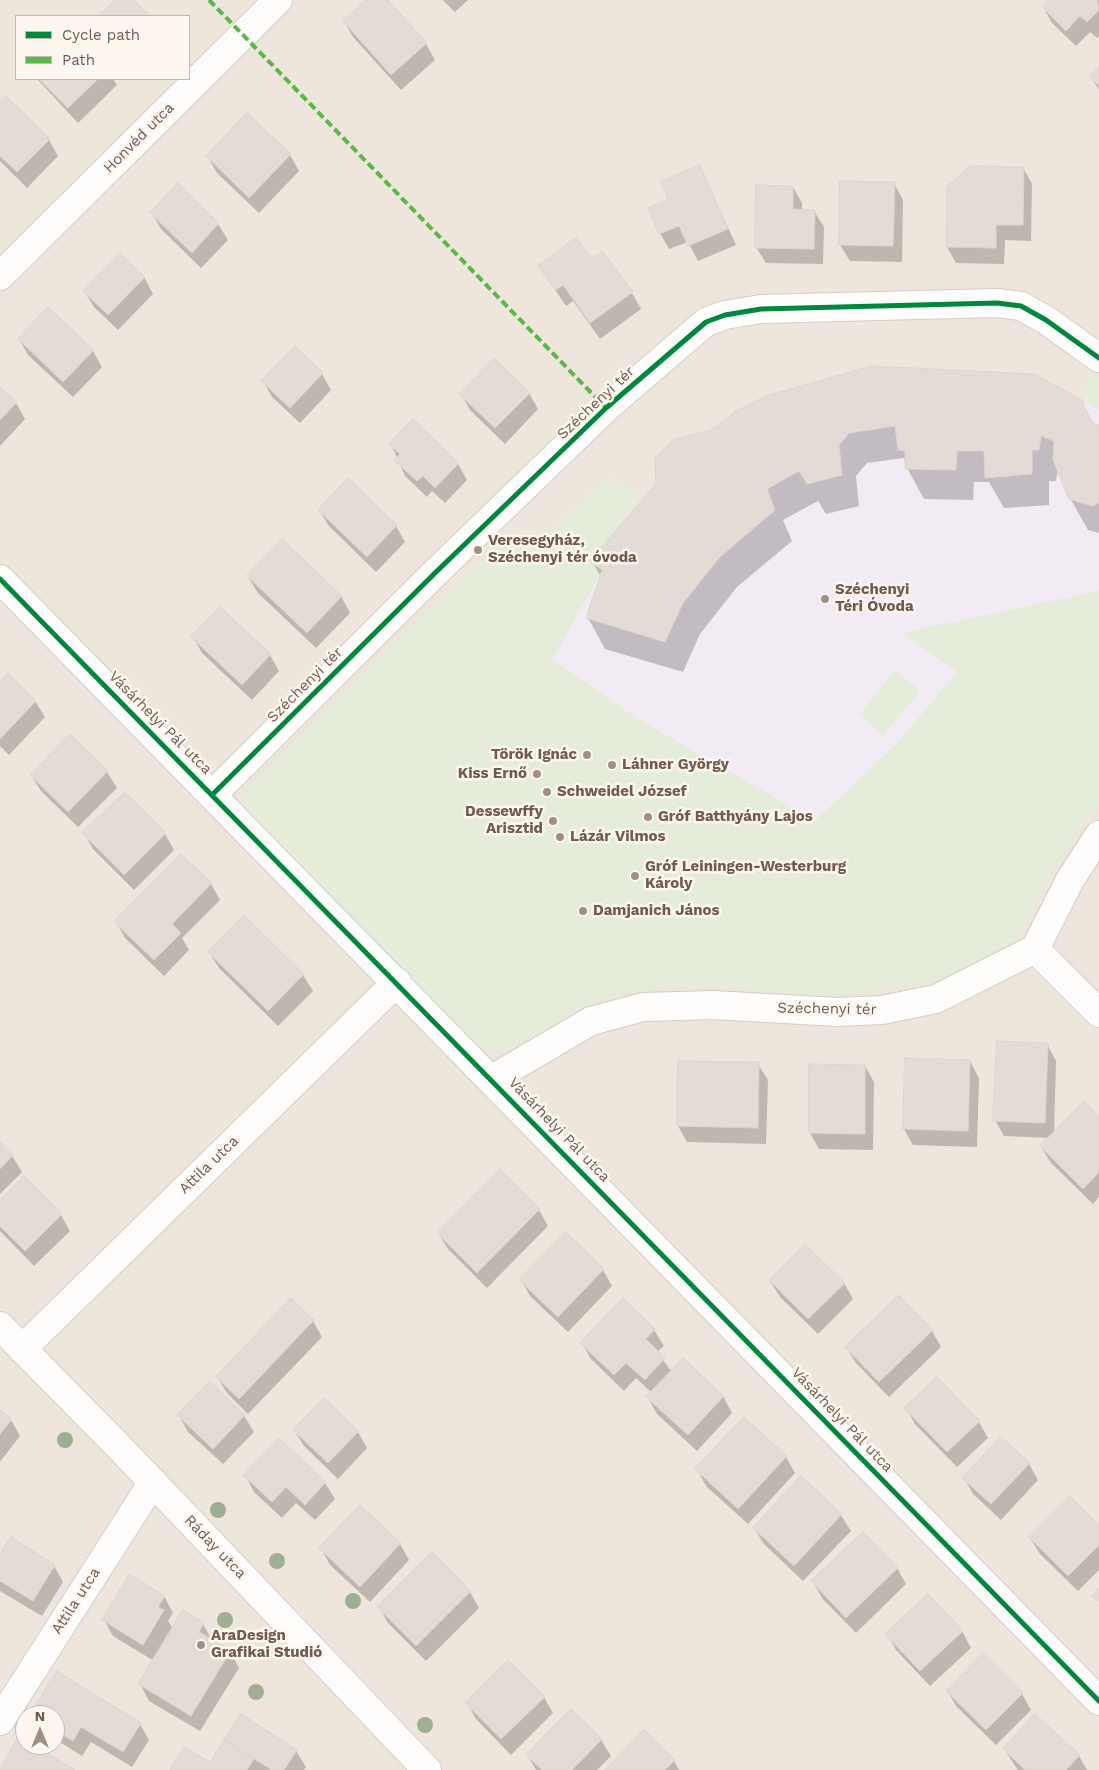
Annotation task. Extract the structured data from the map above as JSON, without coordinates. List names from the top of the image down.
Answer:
{
  "streets": {
    "street": [
      "Honvéd utca",
      "Széchenyi tér",
      "Vásárhelyi Pál utca",
      "Attila utca",
      "Ráday utca"
    ]
  },
  "crossings": [
    ["Széchenyi tér", "Vásárhelyi Pál utca"],
    ["Vásárhelyi Pál utca", "Attila utca"],
    ["Attila utca", "Ráday utca"]
  ],
  "places": [
    "Veresegyház, Széchenyi tér óvoda",
    "Széchenyi Téri Óvoda",
    "Török Ignác",
    "Láhner György",
    "Kiss Ernő",
    "Schweidel József",
    "Gróf Batthyány Lajos",
    "Dessewffy Arisztid",
    "Lázár Vilmos",
    "Gróf Leiningen-Westerburg Károly",
    "Damjanich János",
    "AraDesign Grafikai Studió"
  ],
  "legend": ["Cycle path", "Path"],
  "north": "top"
}
